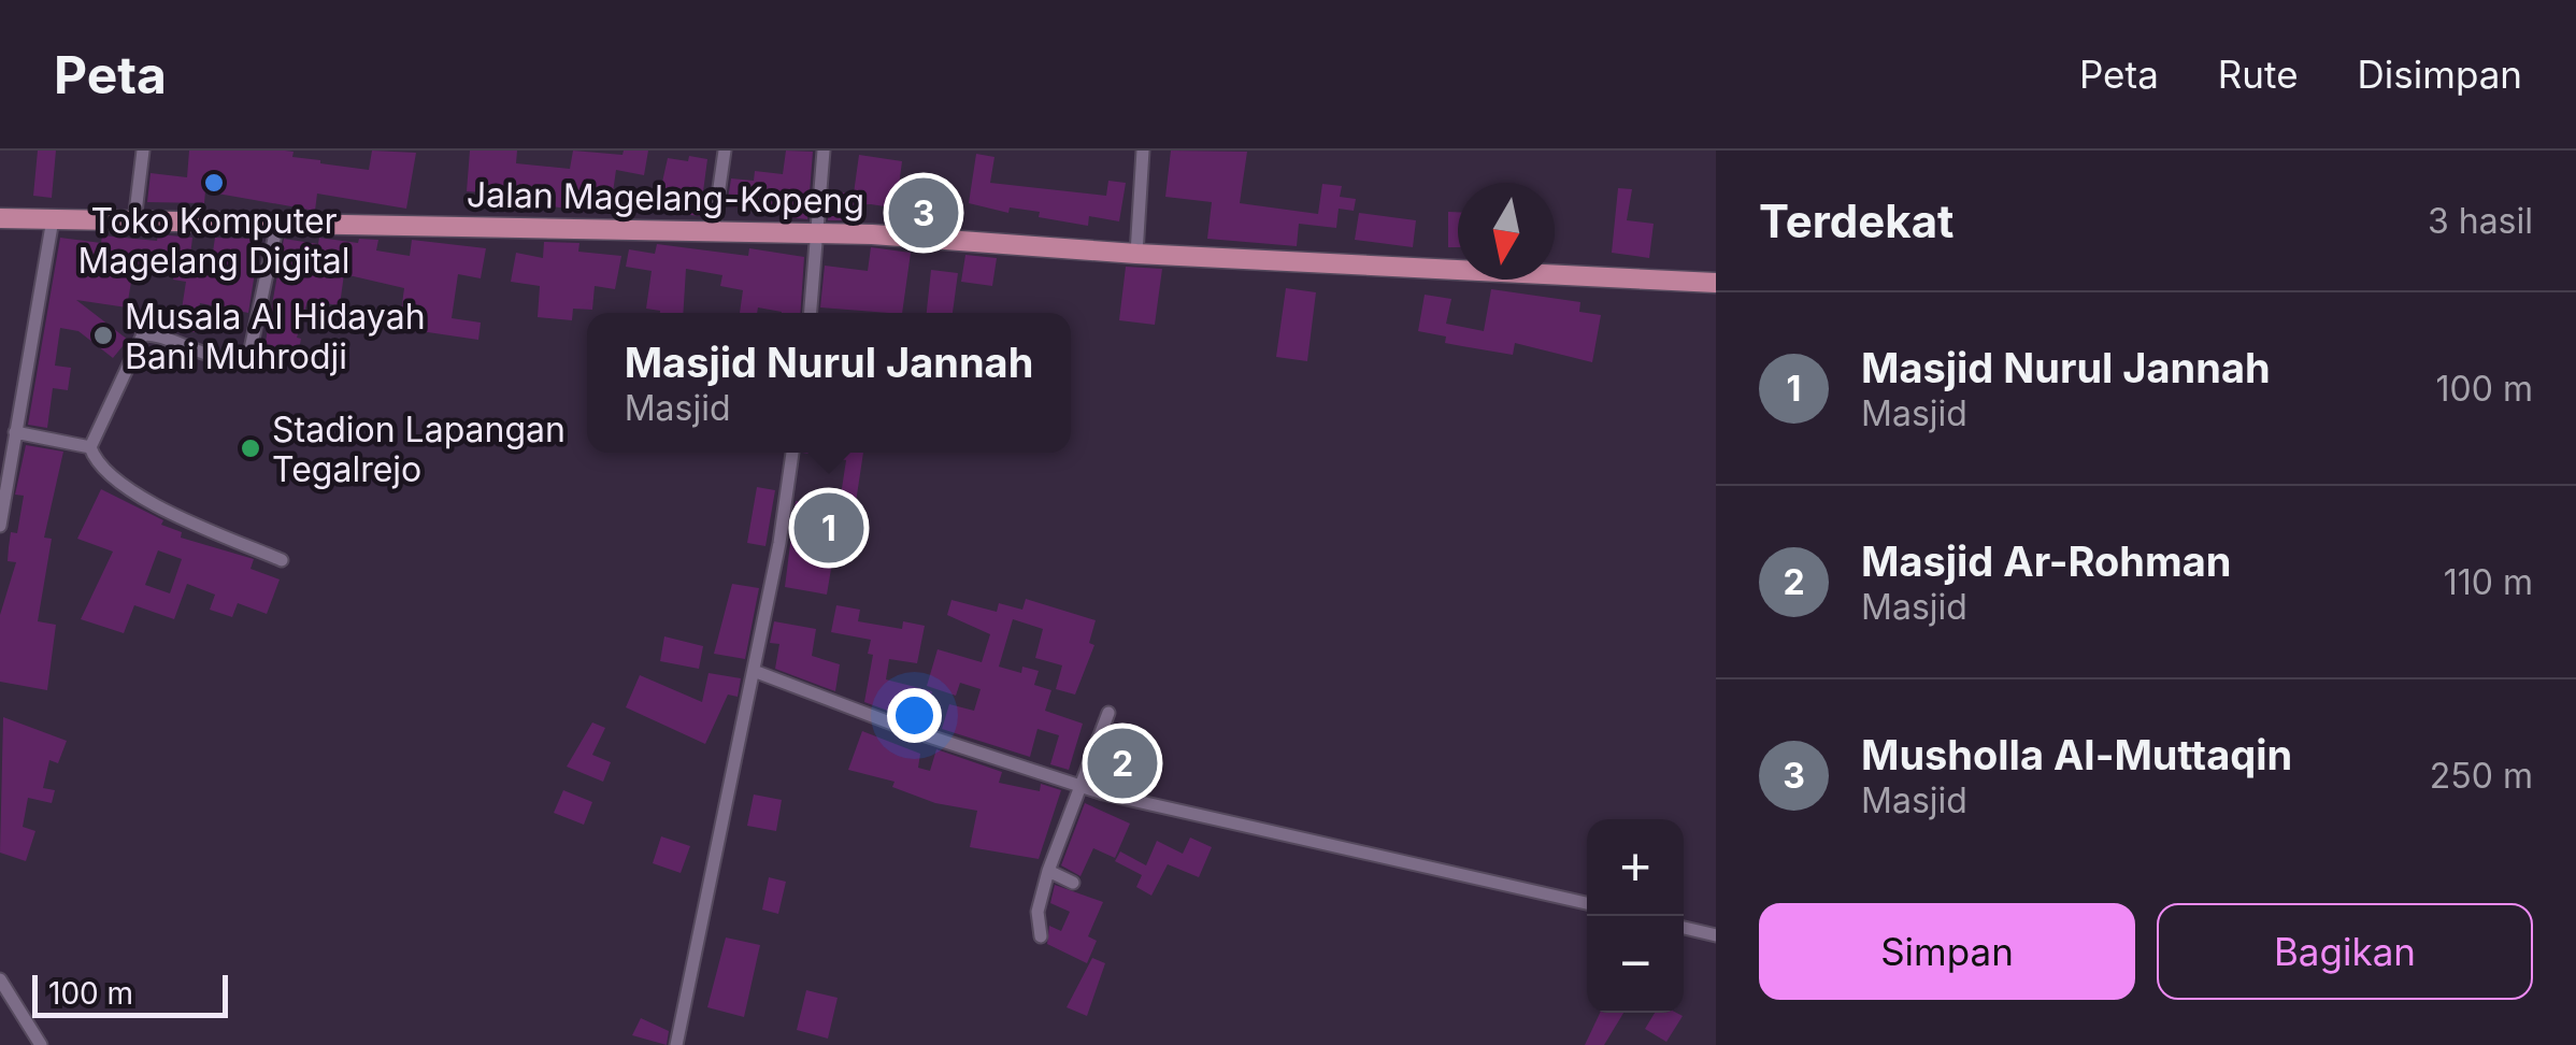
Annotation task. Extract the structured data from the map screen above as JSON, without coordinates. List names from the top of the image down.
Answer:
{
  "streets": {
    "main road": ["Jalan Magelang-Kopeng"]
  },
  "places": ["Toko Komputer Magelang Digital", "Musala Al Hidayah Bani Muhrodji", "Stadion Lapangan Tegalrejo"],
  "scale_bar": "100 m",
  "north": "bottom",
  "page": {
    "header": "Peta",
    "nav": ["Peta", "Rute", "Disimpan"],
    "heading": ["Terdekat", "3 hasil"],
    "pins": ["3", "1", "2"],
    "list": [
      {
        "mark": "1",
        "name": "Masjid Nurul Jannah",
        "note": "Masjid",
        "value": "100 m"
      },
      {
        "mark": "2",
        "name": "Masjid Ar-Rohman",
        "note": "Masjid",
        "value": "110 m"
      },
      {
        "mark": "3",
        "name": "Musholla Al-Muttaqin",
        "note": "Masjid",
        "value": "250 m"
      }
    ],
    "popup": ["Masjid Nurul Jannah", "Masjid"],
    "map_buttons": ["+", "−"],
    "buttons": ["Simpan", "Bagikan"],
    "scale": "100 m"
  }
}
